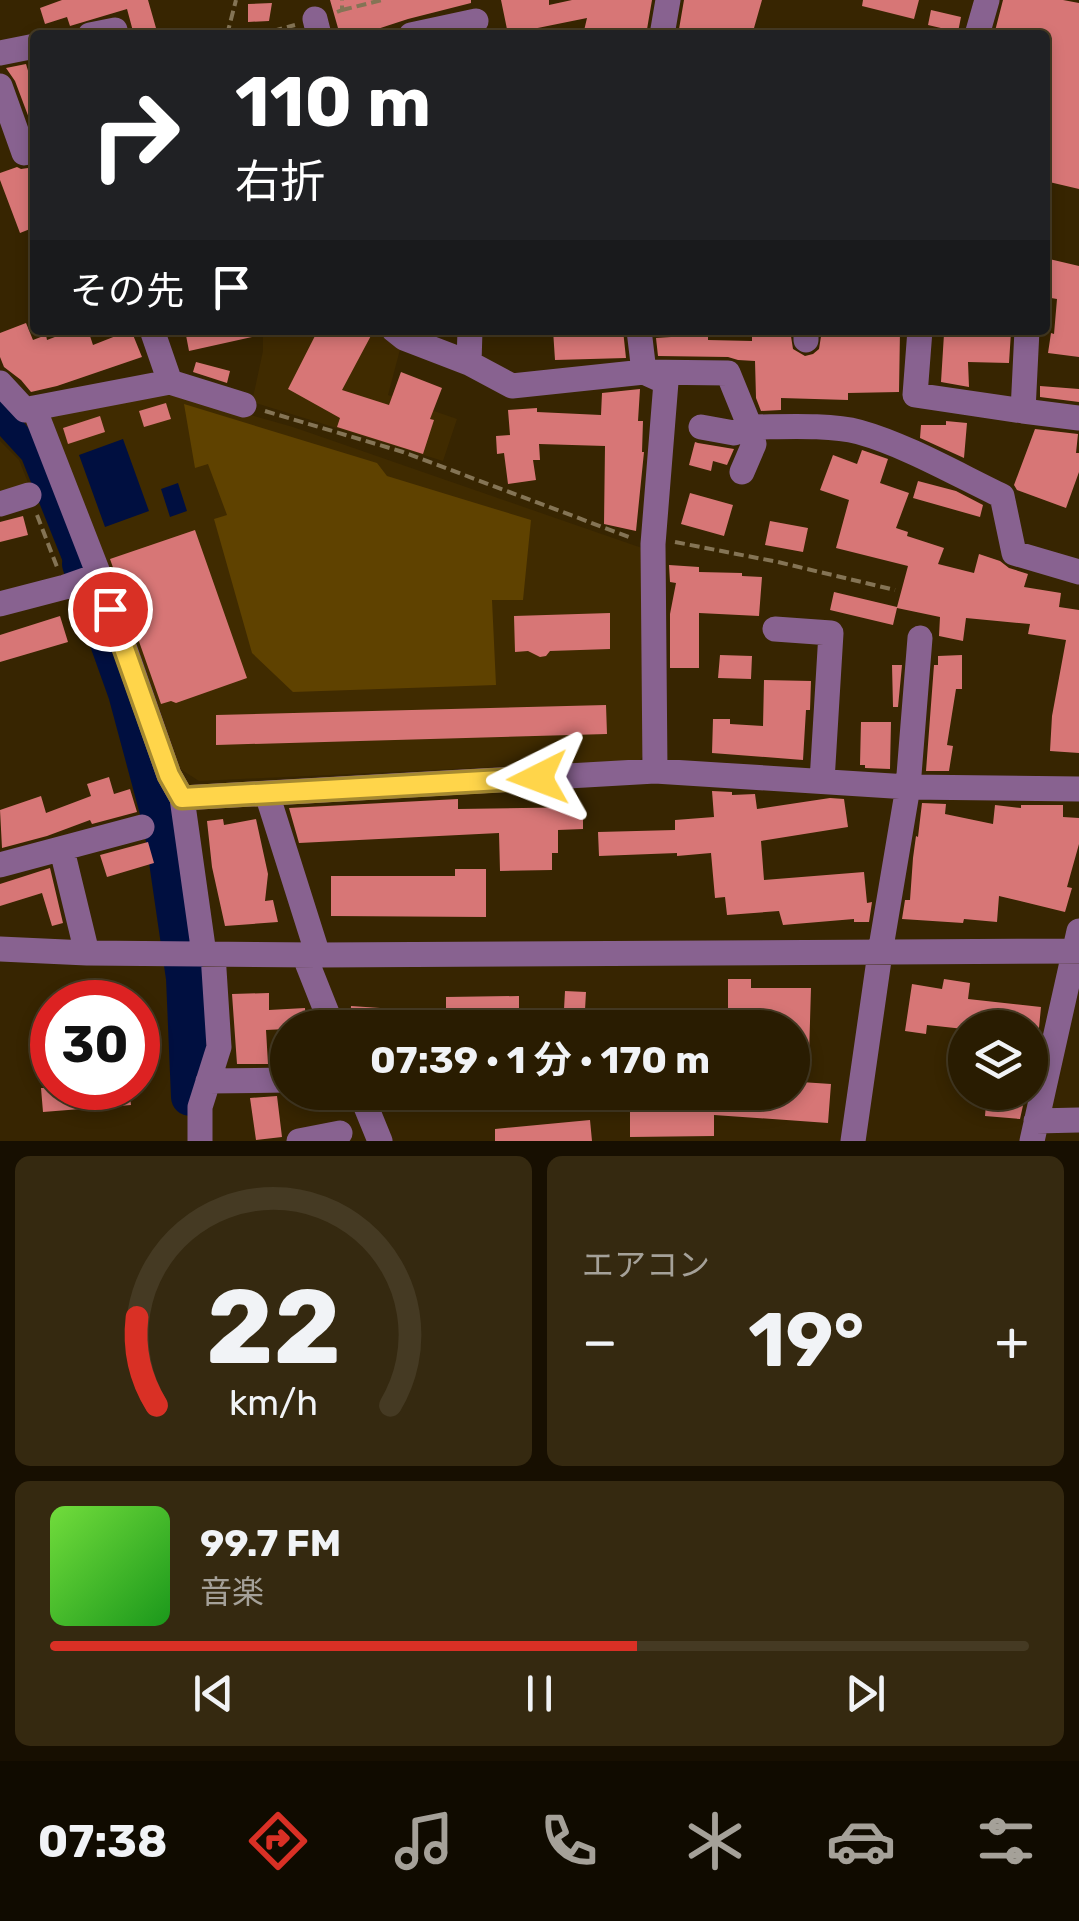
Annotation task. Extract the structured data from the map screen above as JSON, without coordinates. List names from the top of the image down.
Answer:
{
  "page": {
    "turn": ["110 m", "右折"],
    "then": "その先",
    "limit": "30",
    "trip": "07:39 · 1 分 · 170 m",
    "tile": "エアコン",
    "heat": ["−", "19°", "+"],
    "song": ["99.7 FM", "音楽"],
    "tabs": "07:38",
    "gauge": ["22", "km/h"]
  }
}
